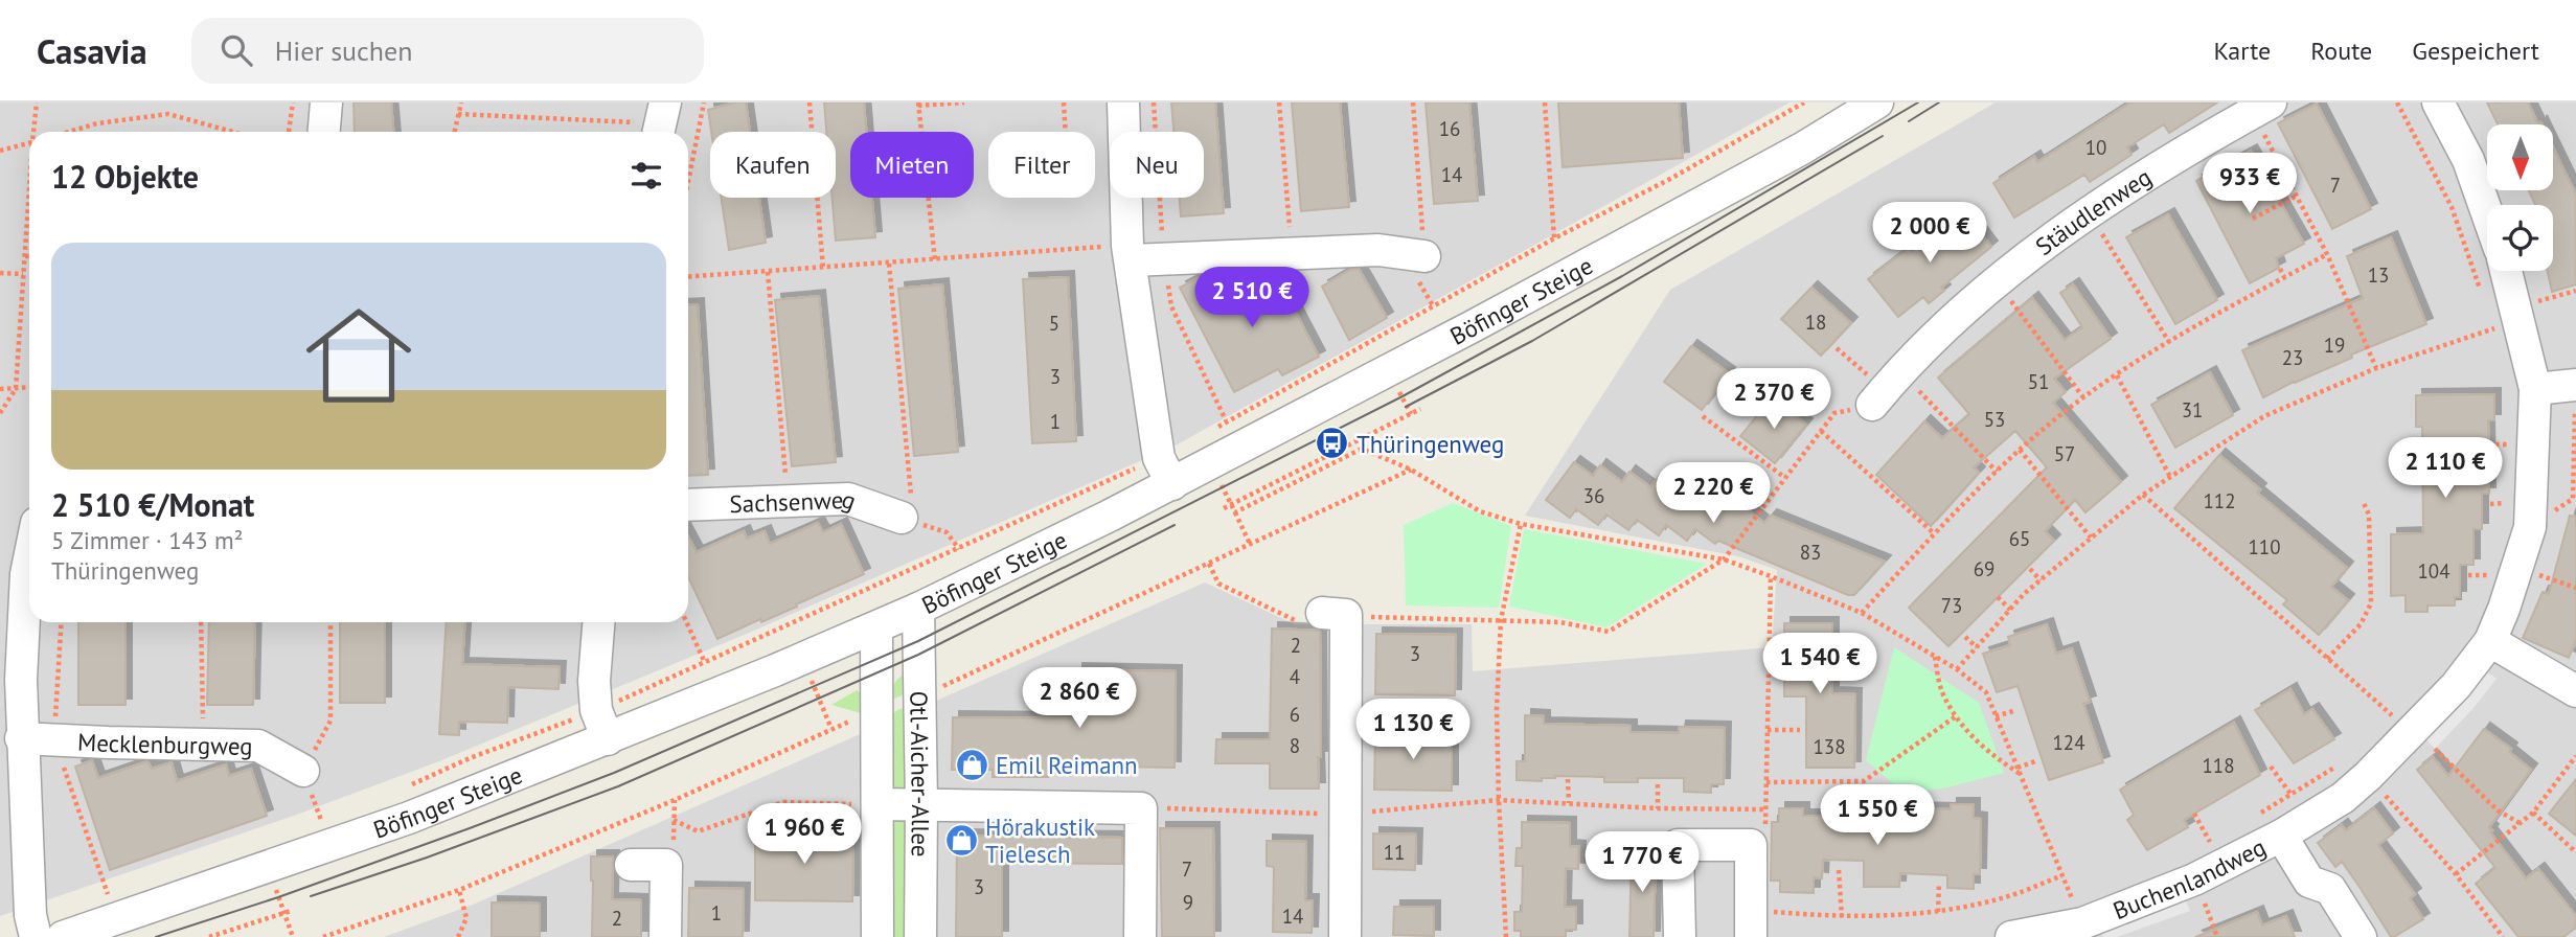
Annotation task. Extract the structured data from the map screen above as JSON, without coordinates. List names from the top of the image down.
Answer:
{
  "streets": {
    "street": [
      "Stäudlenweg",
      "Böfinger Steige",
      "Sachsenweg",
      "Mecklenburgweg",
      "Otl-Aicher-Allee",
      "Buchenlandweg"
    ]
  },
  "crossings": [
    ["Böfinger Steige", "Otl-Aicher-Allee"]
  ],
  "places": {
    "bus stop": ["Thüringenweg"],
    "shop": ["Emil Reimann", "Hörakustik Tielesch"]
  },
  "house_numbers": [
    "16",
    "10",
    "14",
    "7",
    "13",
    "18",
    "5",
    "19",
    "23",
    "3",
    "51",
    "31",
    "53",
    "1",
    "57",
    "36",
    "112",
    "65",
    "110",
    "83",
    "69",
    "104",
    "73",
    "2",
    "3",
    "4",
    "6",
    "124",
    "8",
    "138",
    "118",
    "11",
    "7",
    "3",
    "9",
    "1",
    "14",
    "2"
  ],
  "north": "bottom",
  "page": {
    "header": "Casavia",
    "search": "Hier suchen",
    "nav": ["Karte", "Route", "Gespeichert"],
    "chip": [
      "Kaufen",
      "Mieten",
      "Filter",
      "Neu"
    ],
    "heading": "12 Objekte",
    "price": [
      "933 €",
      "2 000 €",
      "2 510 €",
      "2 370 €",
      "2 110 €",
      "2 220 €",
      "1 540 €",
      "2 860 €",
      "1 130 €",
      "1 550 €",
      "1 960 €",
      "1 770 €"
    ],
    "list": [
      {
        "name": "2 510 €/Monat",
        "note": "5 Zimmer · 143 m² · Thüringenweg"
      }
    ]
  }
}
